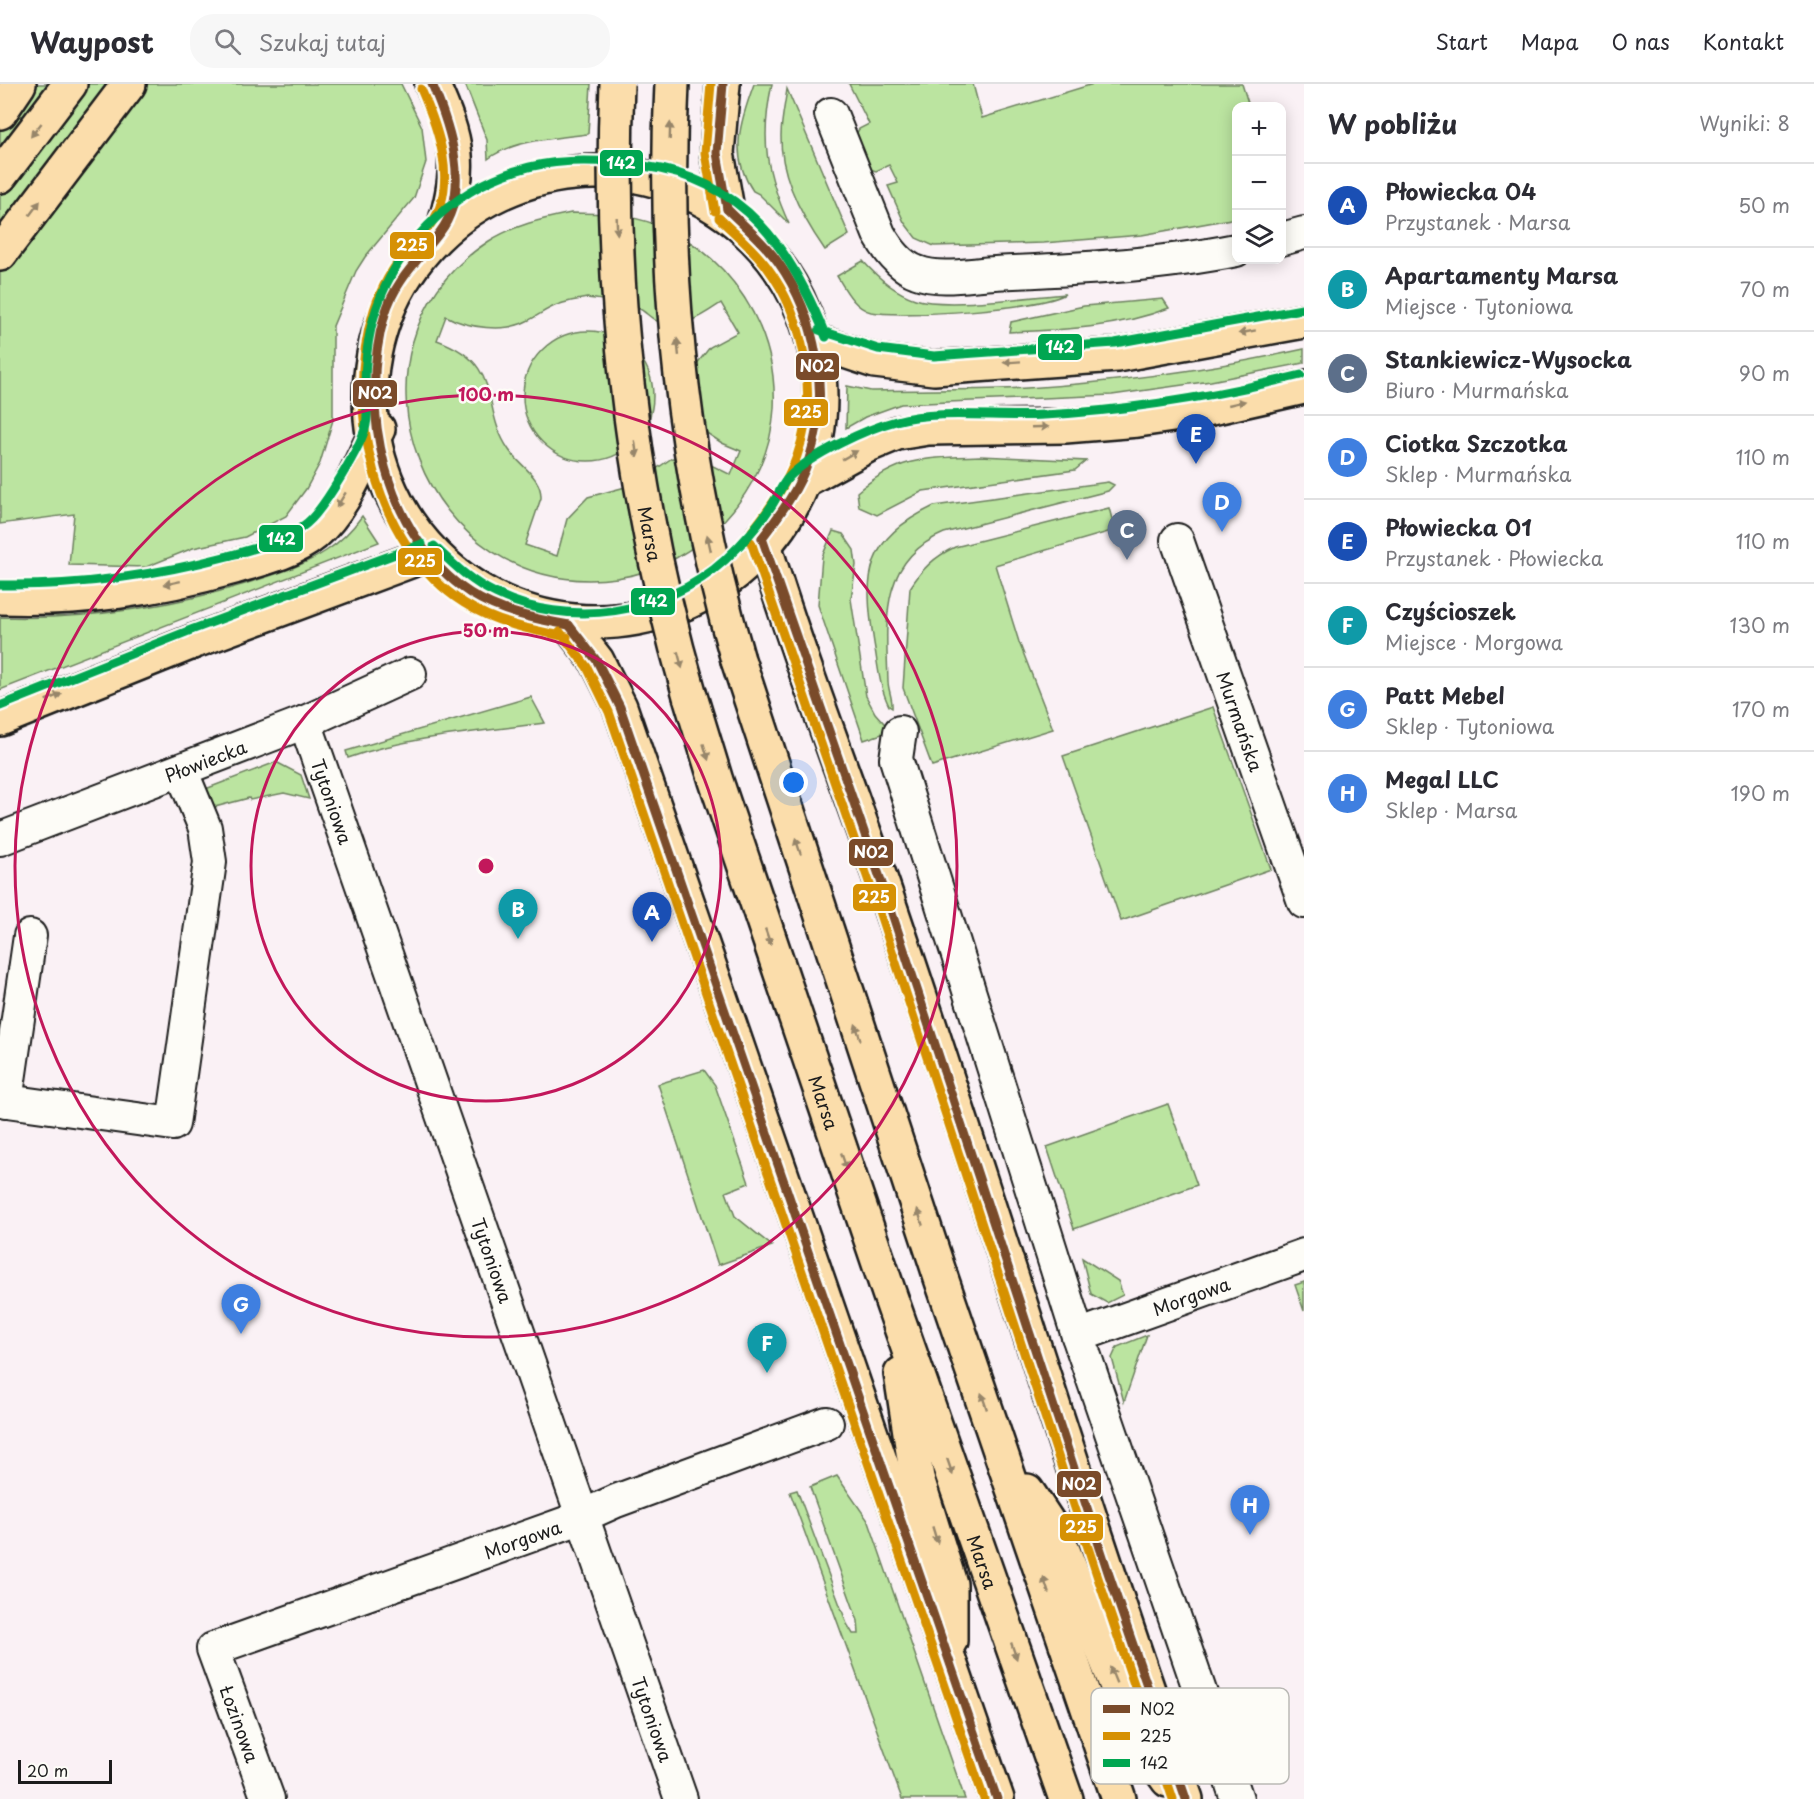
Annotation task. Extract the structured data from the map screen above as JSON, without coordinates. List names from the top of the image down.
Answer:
{
  "streets": {
    "main road": ["Marsa"],
    "street": [
      "Murmańska",
      "Płowiecka",
      "Tytoniowa",
      "Morgowa",
      "Łozinowa"
    ]
  },
  "crossings": [
    ["Płowiecka", "Tytoniowa"],
    ["Tytoniowa", "Morgowa"],
    ["Morgowa", "Łozinowa"]
  ],
  "lines": ["transit line N02", "transit line 225", "transit line 142"],
  "legend": ["N02", "225", "142"],
  "scale_bar": "20 m",
  "page": {
    "header": "Waypost",
    "search": "Szukaj tutaj",
    "nav": [
      "Start",
      "Mapa",
      "O nas",
      "Kontakt"
    ],
    "heading": ["W pobliżu", "Wyniki: 8"],
    "map_buttons": ["+", "−"],
    "list": [
      {
        "mark": "A",
        "name": "Płowiecka 04",
        "note": "Przystanek · Marsa",
        "value": "50 m"
      },
      {
        "mark": "B",
        "name": "Apartamenty Marsa",
        "note": "Miejsce · Tytoniowa",
        "value": "70 m"
      },
      {
        "mark": "C",
        "name": "Stankiewicz-Wysocka",
        "note": "Biuro · Murmańska",
        "value": "90 m"
      },
      {
        "mark": "D",
        "name": "Ciotka Szczotka",
        "note": "Sklep · Murmańska",
        "value": "110 m"
      },
      {
        "mark": "E",
        "name": "Płowiecka 01",
        "note": "Przystanek · Płowiecka",
        "value": "110 m"
      },
      {
        "mark": "F",
        "name": "Czyścioszek",
        "note": "Miejsce · Morgowa",
        "value": "130 m"
      },
      {
        "mark": "G",
        "name": "Patt Mebel",
        "note": "Sklep · Tytoniowa",
        "value": "170 m"
      },
      {
        "mark": "H",
        "name": "Megal LLC",
        "note": "Sklep · Marsa",
        "value": "190 m"
      }
    ],
    "pins": [
      "E",
      "D",
      "C",
      "B",
      "A",
      "G",
      "F",
      "H"
    ],
    "scale": "20 m"
  },
  "rings": ["100 m", "50 m"]
}
